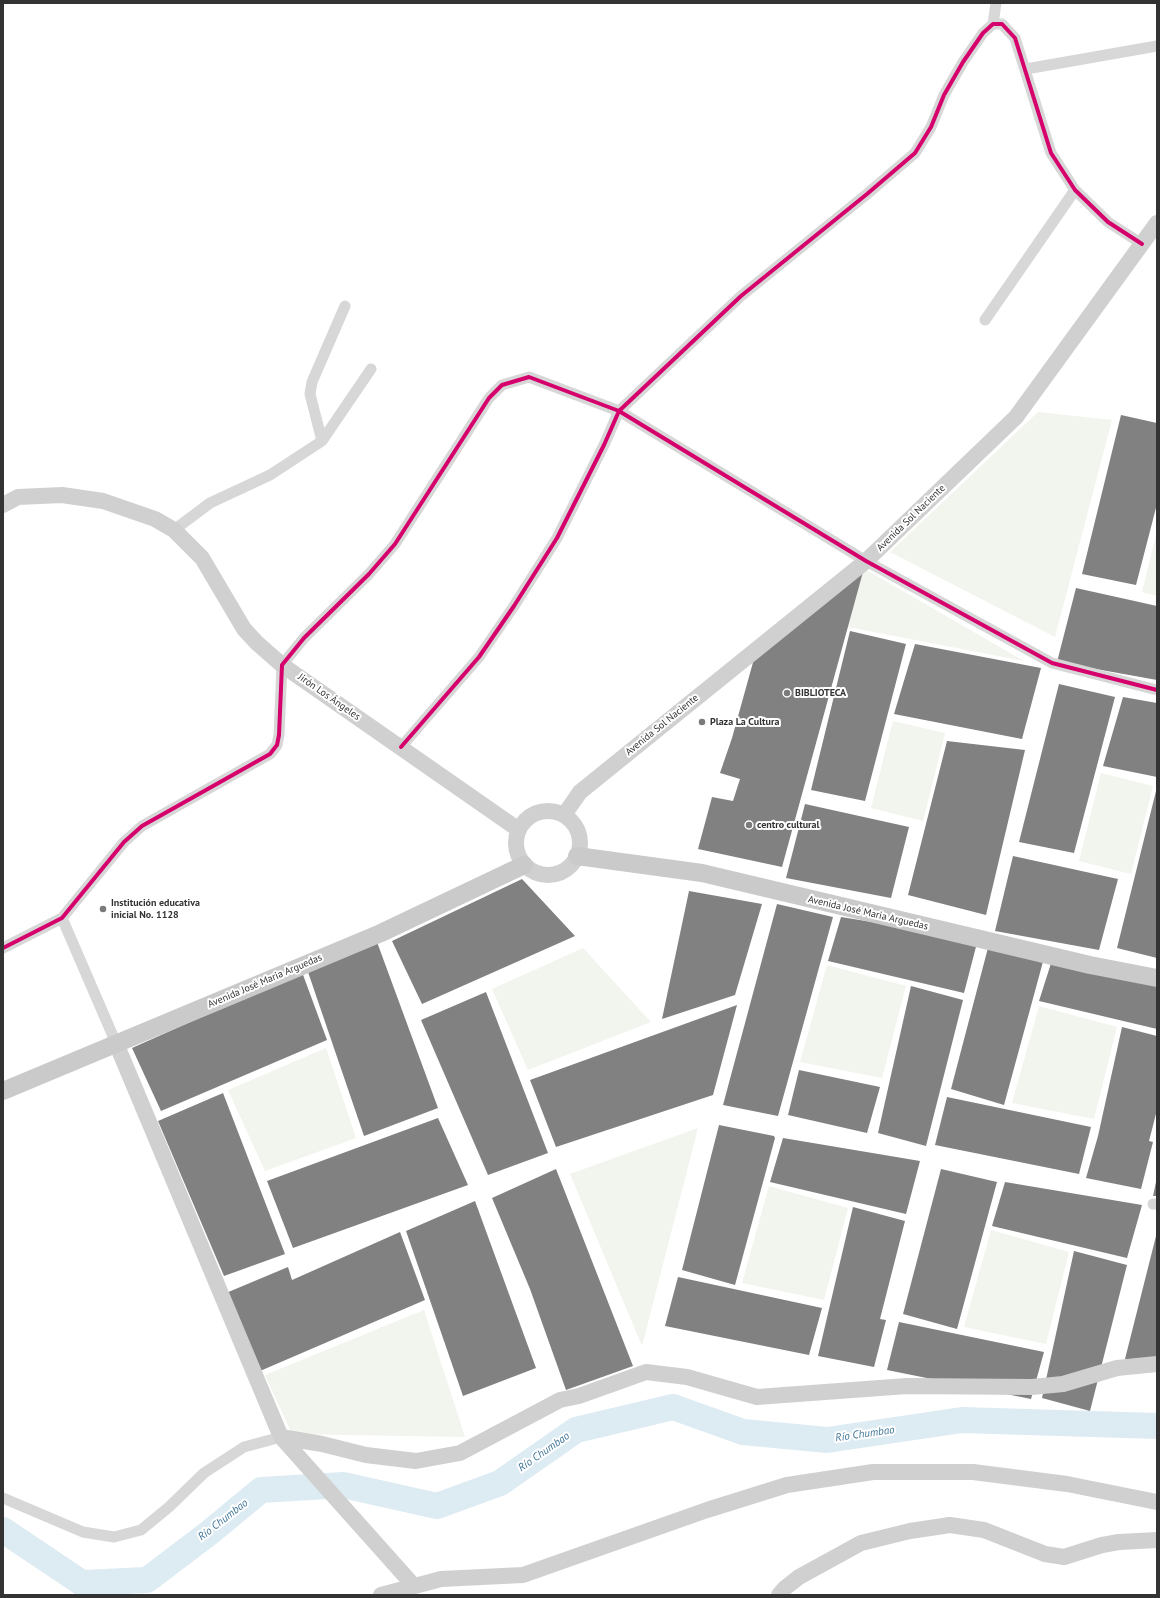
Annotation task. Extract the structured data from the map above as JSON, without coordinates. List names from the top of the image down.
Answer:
{
  "streets": {
    "main road": ["Avenida José Maria Arguedas"],
    "street": ["Avenida Sol Naciente", "Jirón Los Ángeles"]
  },
  "crossings": [
    ["Avenida Sol Naciente", "Jirón Los Ángeles"],
    ["Avenida Sol Naciente", "Avenida José Maria Arguedas"],
    ["Jirón Los Ángeles", "Avenida José Maria Arguedas"]
  ],
  "water": ["Río Chumbao"],
  "places": [
    "BIBLIOTECA",
    "Plaza La Cultura",
    "centro cultural",
    "Institución educativa inicial No. 1128"
  ]
}
